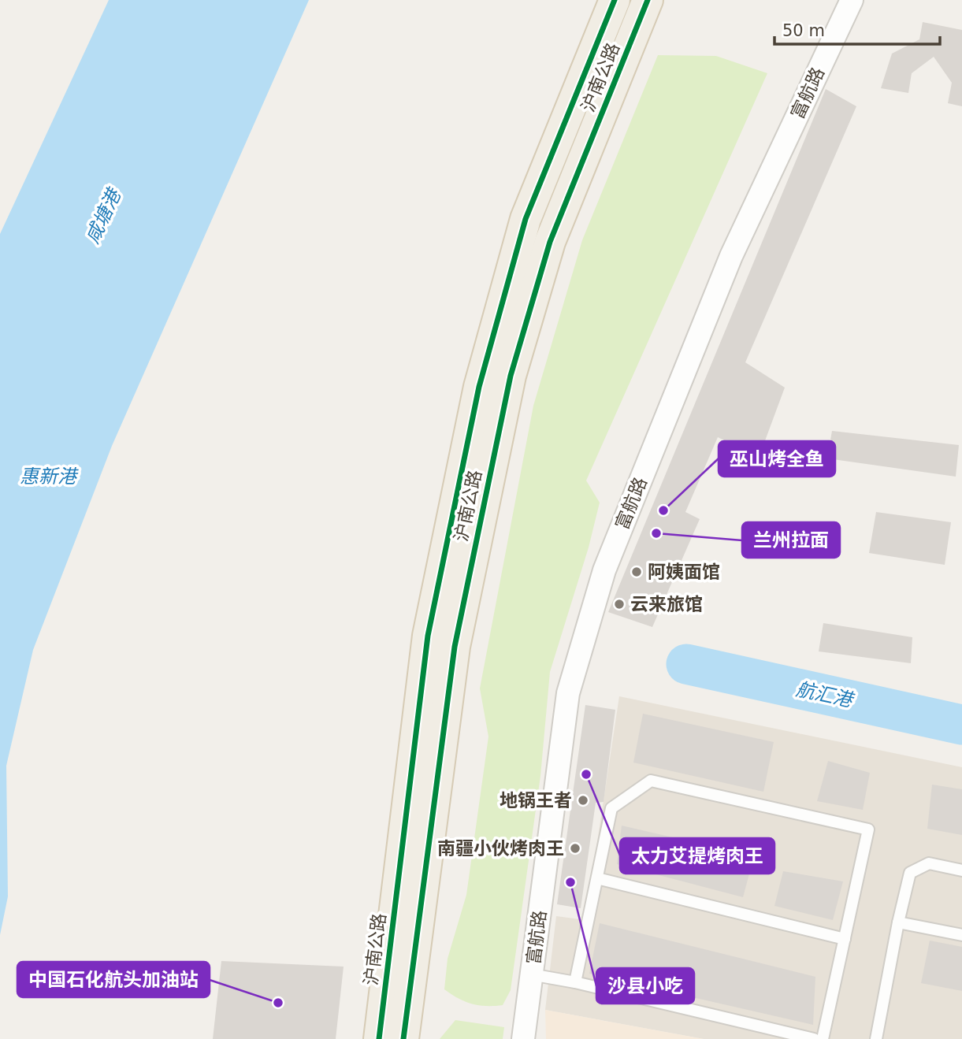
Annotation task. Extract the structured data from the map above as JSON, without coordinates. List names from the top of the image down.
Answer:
{
  "streets": {
    "main road": ["沪南公路"],
    "street": ["富航路"]
  },
  "water": ["咸塘港", "惠新港", "航汇港"],
  "places": [
    "巫山烤全鱼",
    "兰州拉面",
    "阿姨面馆",
    "云来旅馆",
    "太力艾提烤肉王",
    "地锅王者",
    "南疆小伙烤肉王",
    "沙县小吃",
    "中国石化航头加油站"
  ],
  "scale_bar": "50 m"
}
